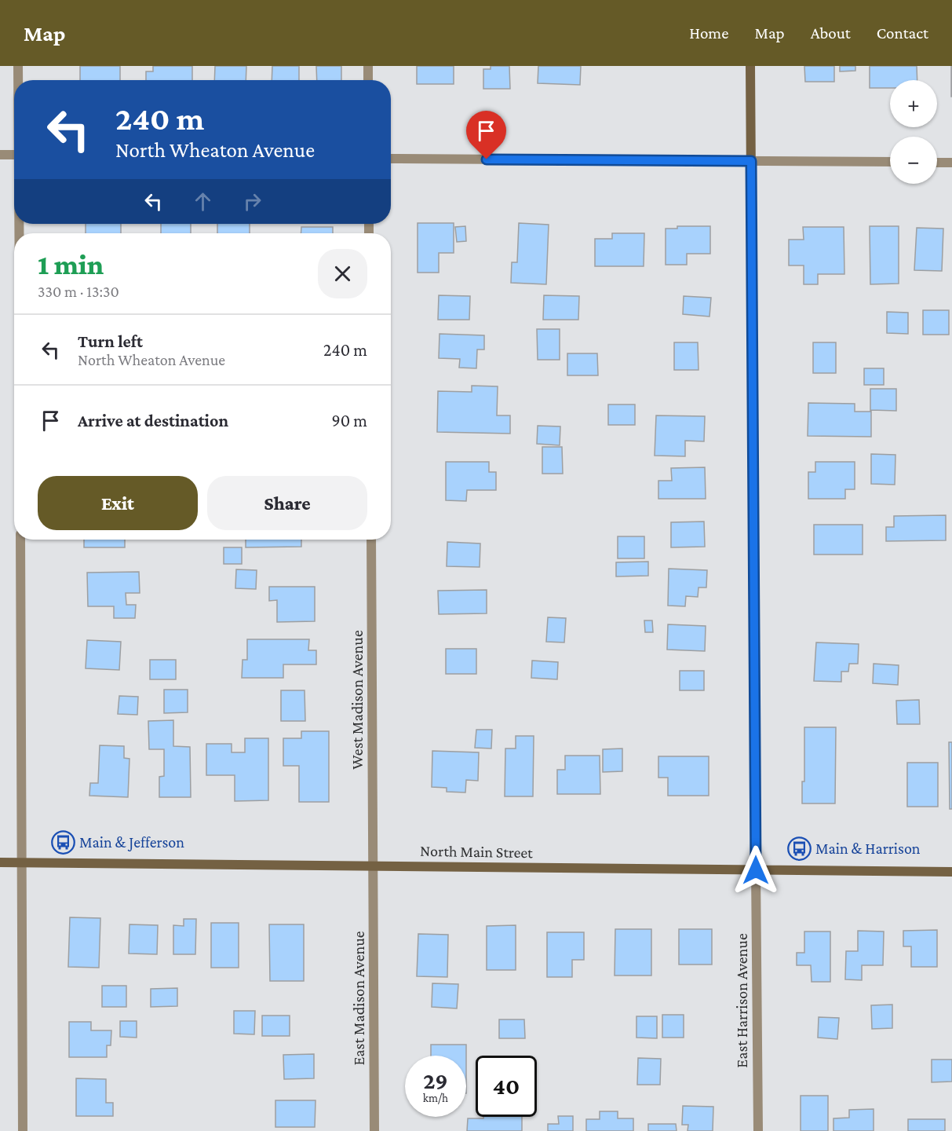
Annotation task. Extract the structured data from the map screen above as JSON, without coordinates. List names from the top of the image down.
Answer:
{
  "streets": {
    "street": [
      "West Madison Avenue",
      "North Main Street",
      "East Madison Avenue",
      "East Harrison Avenue"
    ]
  },
  "crossings": [
    ["West Madison Avenue", "North Main Street"],
    ["West Madison Avenue", "East Madison Avenue"],
    ["North Main Street", "East Madison Avenue"],
    ["North Main Street", "East Harrison Avenue"]
  ],
  "places": {
    "bus stop": ["Main & Jefferson", "Main & Harrison"]
  },
  "page": {
    "header": "Map",
    "nav": [
      "Home",
      "Map",
      "About",
      "Contact"
    ],
    "map_buttons": ["+", "−"],
    "turn": ["240 m", "North Wheaton Avenue"],
    "heading": ["1 min", "330 m · 13:30"],
    "list": [
      {
        "name": "Turn left",
        "note": "North Wheaton Avenue",
        "value": "240 m"
      },
      {
        "name": "Arrive at destination",
        "value": "90 m"
      }
    ],
    "buttons": ["Exit", "Share"],
    "speed": "29 km/h",
    "limit": "40"
  }
}
